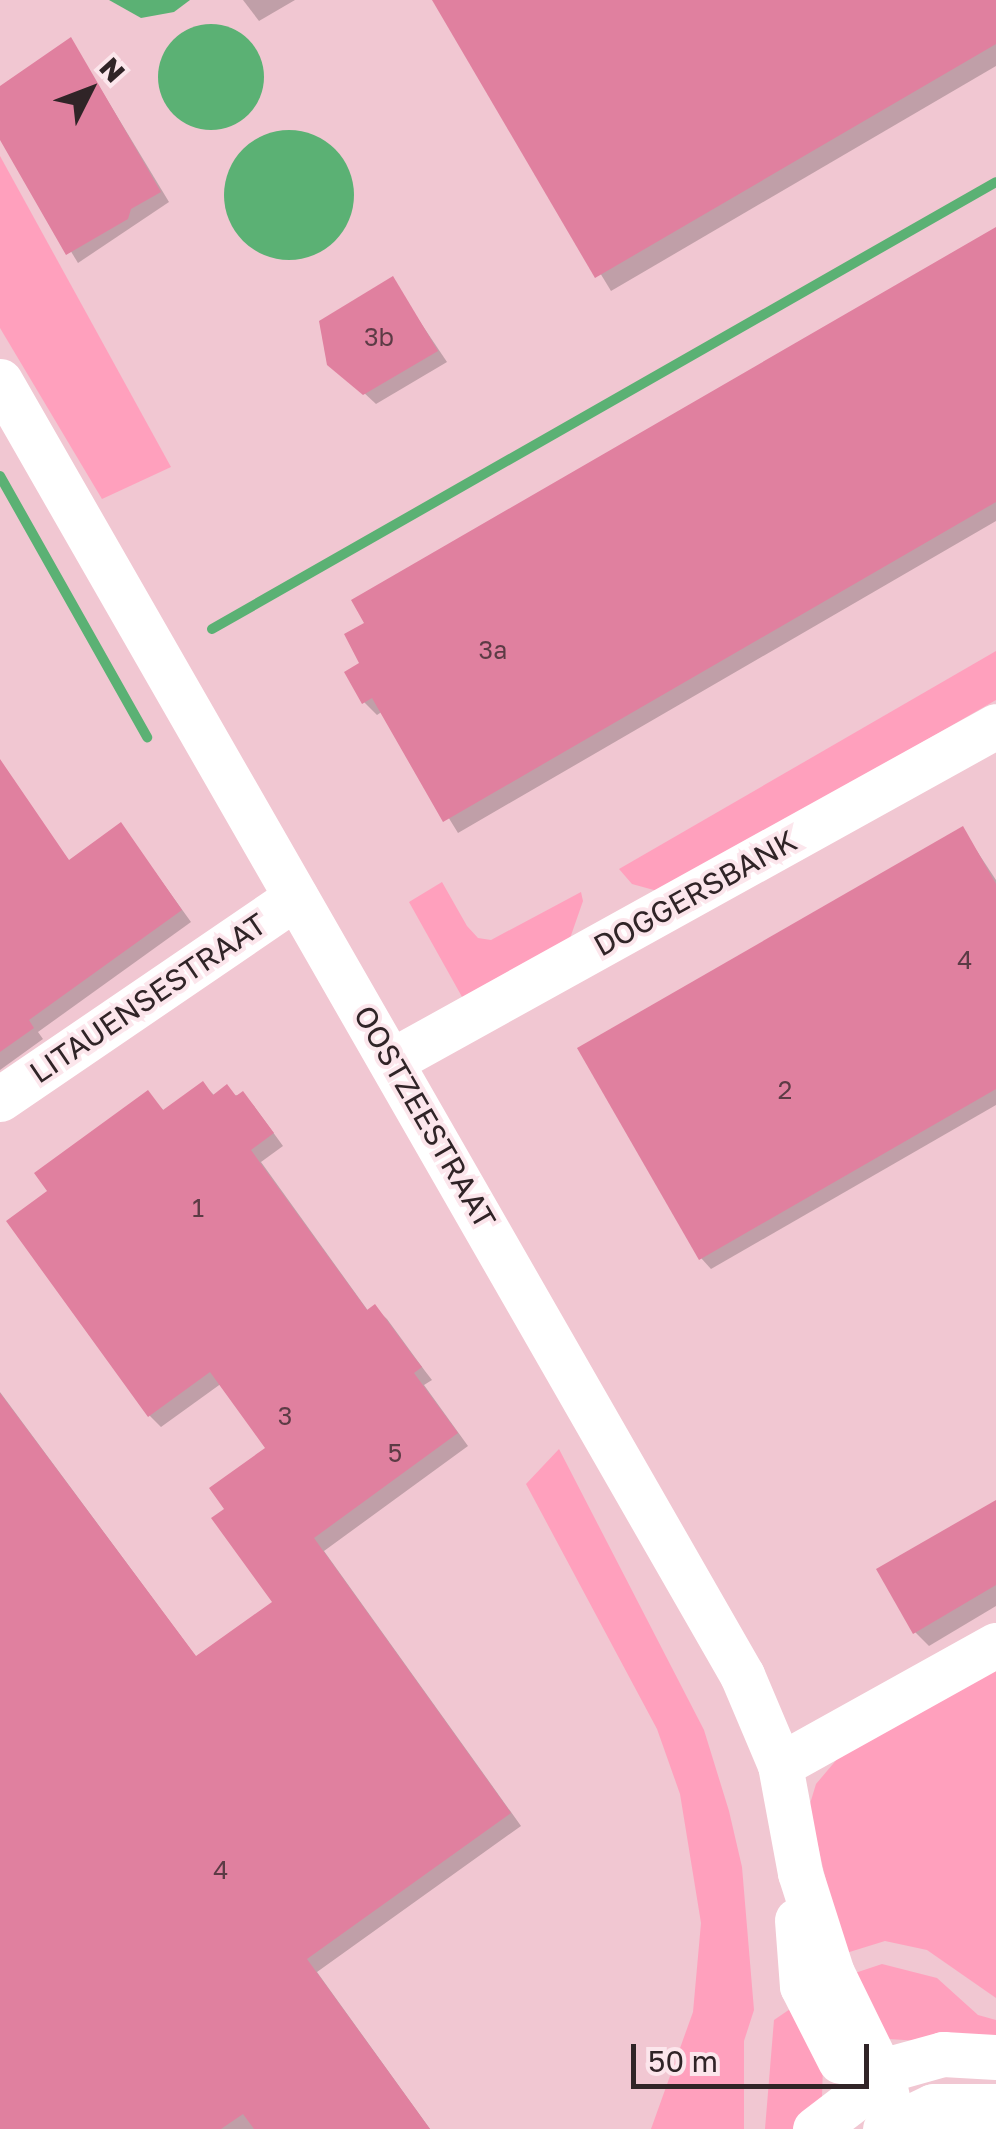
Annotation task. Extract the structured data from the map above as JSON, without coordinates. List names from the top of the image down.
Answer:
{
  "streets": {
    "street": ["DOGGERSBANK", "LITAUENSESTRAAT", "OOSTZEESTRAAT"]
  },
  "crossings": [
    ["DOGGERSBANK", "OOSTZEESTRAAT"],
    ["LITAUENSESTRAAT", "OOSTZEESTRAAT"]
  ],
  "house_numbers": [
    "3b",
    "3a",
    "4",
    "2",
    "1",
    "3",
    "5",
    "4"
  ],
  "scale_bar": "50 m",
  "north": "top right"
}
